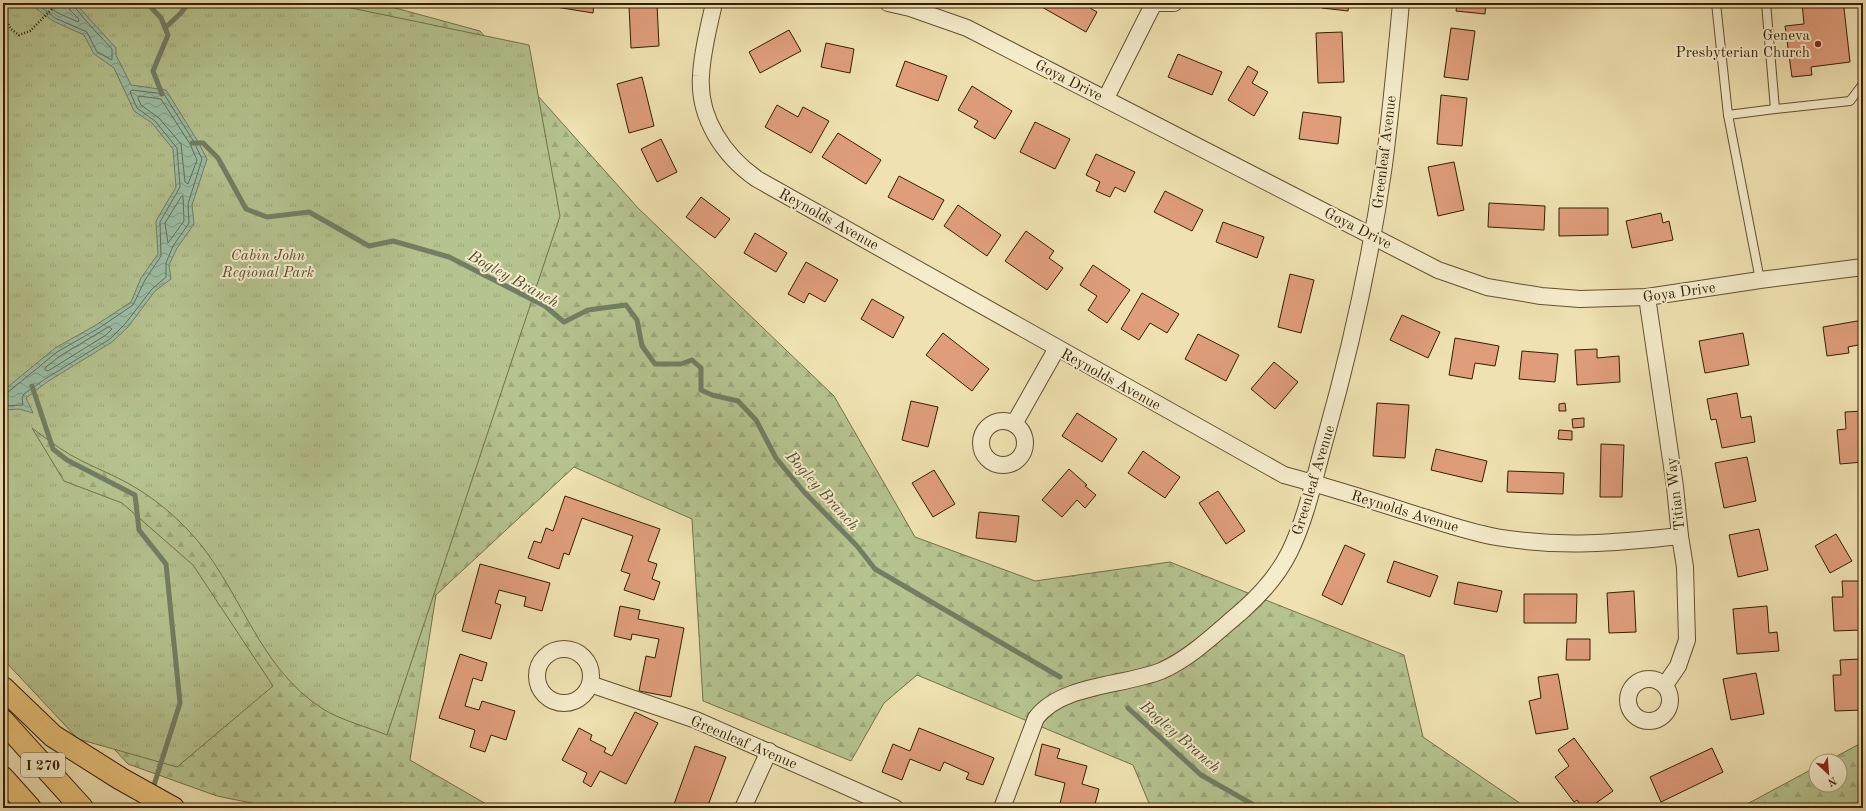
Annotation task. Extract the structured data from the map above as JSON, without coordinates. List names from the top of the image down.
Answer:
{
  "streets": {
    "highway": ["I 270"],
    "street": [
      "Goya Drive",
      "Greenleaf Avenue",
      "Reynolds Avenue",
      "Titian Way"
    ]
  },
  "crossings": [
    ["Goya Drive", "Greenleaf Avenue"],
    ["Goya Drive", "Titian Way"],
    ["Greenleaf Avenue", "Reynolds Avenue"],
    ["Reynolds Avenue", "Titian Way"]
  ],
  "water": ["Bogley Branch"],
  "parks": ["Cabin John Regional Park"],
  "places": ["Geneva Presbyterian Church"],
  "north": "bottom right"
}
